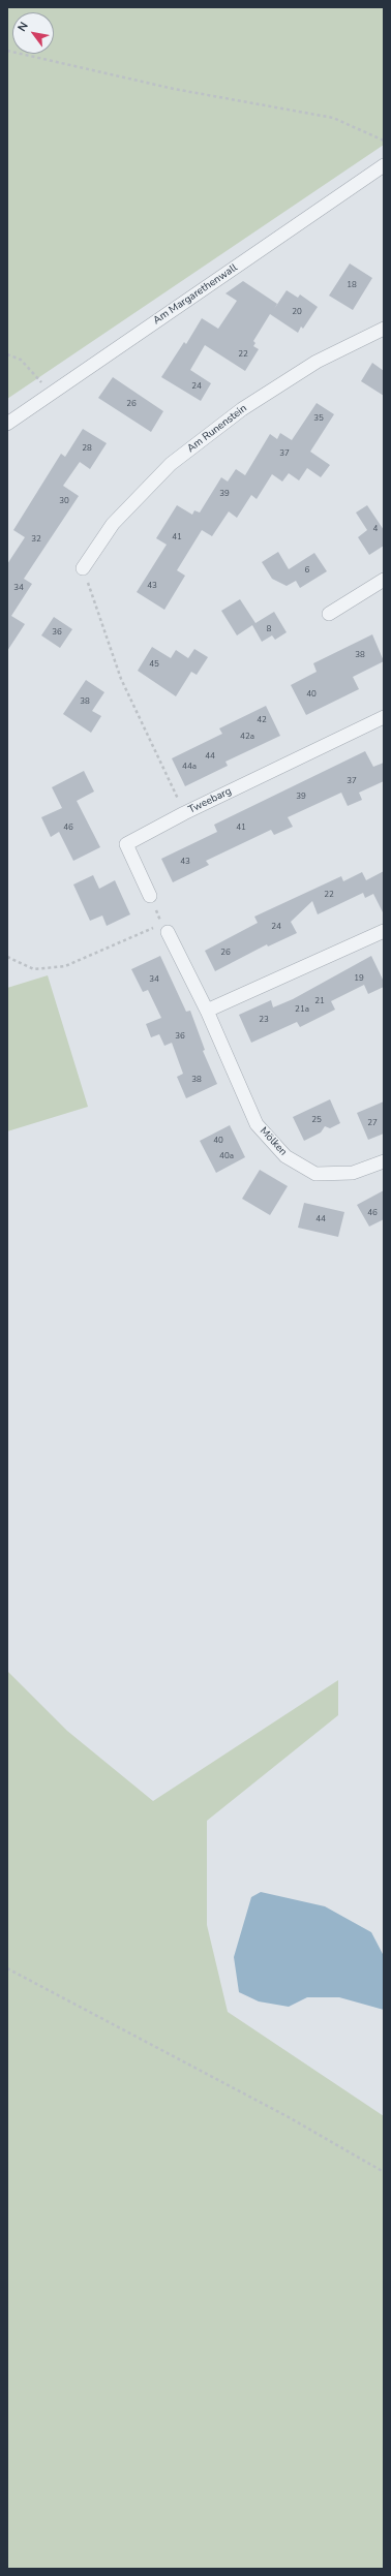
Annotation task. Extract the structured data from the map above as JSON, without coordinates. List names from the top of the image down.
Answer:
{
  "streets": {
    "street": [
      "Am Margarethenwall",
      "Am Runenstein",
      "Tweebarg",
      "Mölken"
    ]
  },
  "house_numbers": [
    "18",
    "20",
    "22",
    "24",
    "26",
    "35",
    "28",
    "37",
    "39",
    "30",
    "4",
    "41",
    "32",
    "6",
    "43",
    "34",
    "8",
    "36",
    "38",
    "45",
    "40",
    "38",
    "42",
    "42a",
    "44",
    "44a",
    "37",
    "39",
    "46",
    "41",
    "43",
    "22",
    "24",
    "26",
    "19",
    "34",
    "21",
    "21a",
    "23",
    "36",
    "38",
    "25",
    "27",
    "40",
    "40a",
    "46",
    "44"
  ],
  "north": "top left"
}
